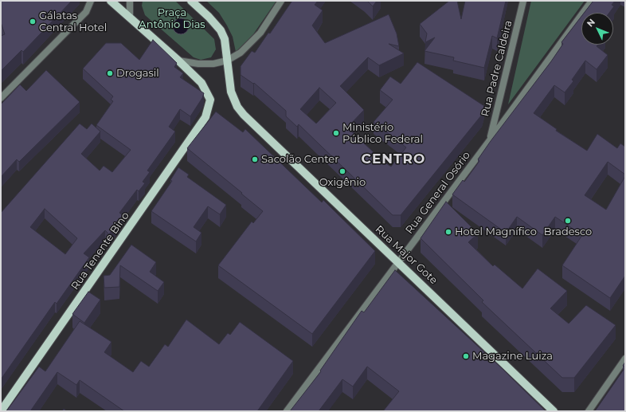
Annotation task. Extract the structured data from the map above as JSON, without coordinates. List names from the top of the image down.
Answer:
{
  "streets": {
    "main road": ["Rua Tenente Bino", "Rua Major Gote"],
    "street": ["Rua Padre Caldeira", "Rua General Osório"]
  },
  "crossings": [
    ["Rua Padre Caldeira", "Rua General Osório"],
    ["Rua General Osório", "Rua Major Gote"]
  ],
  "districts": ["CENTRO"],
  "parks": ["Praça Antônio Dias"],
  "places": [
    "Gálatas Central Hotel",
    "Drogasil",
    "Ministério Público Federal",
    "Sacolão Center",
    "Oxigênio",
    "Bradesco",
    "Hotel Magnífico",
    "Magazine Luiza"
  ],
  "north": "top left"
}
